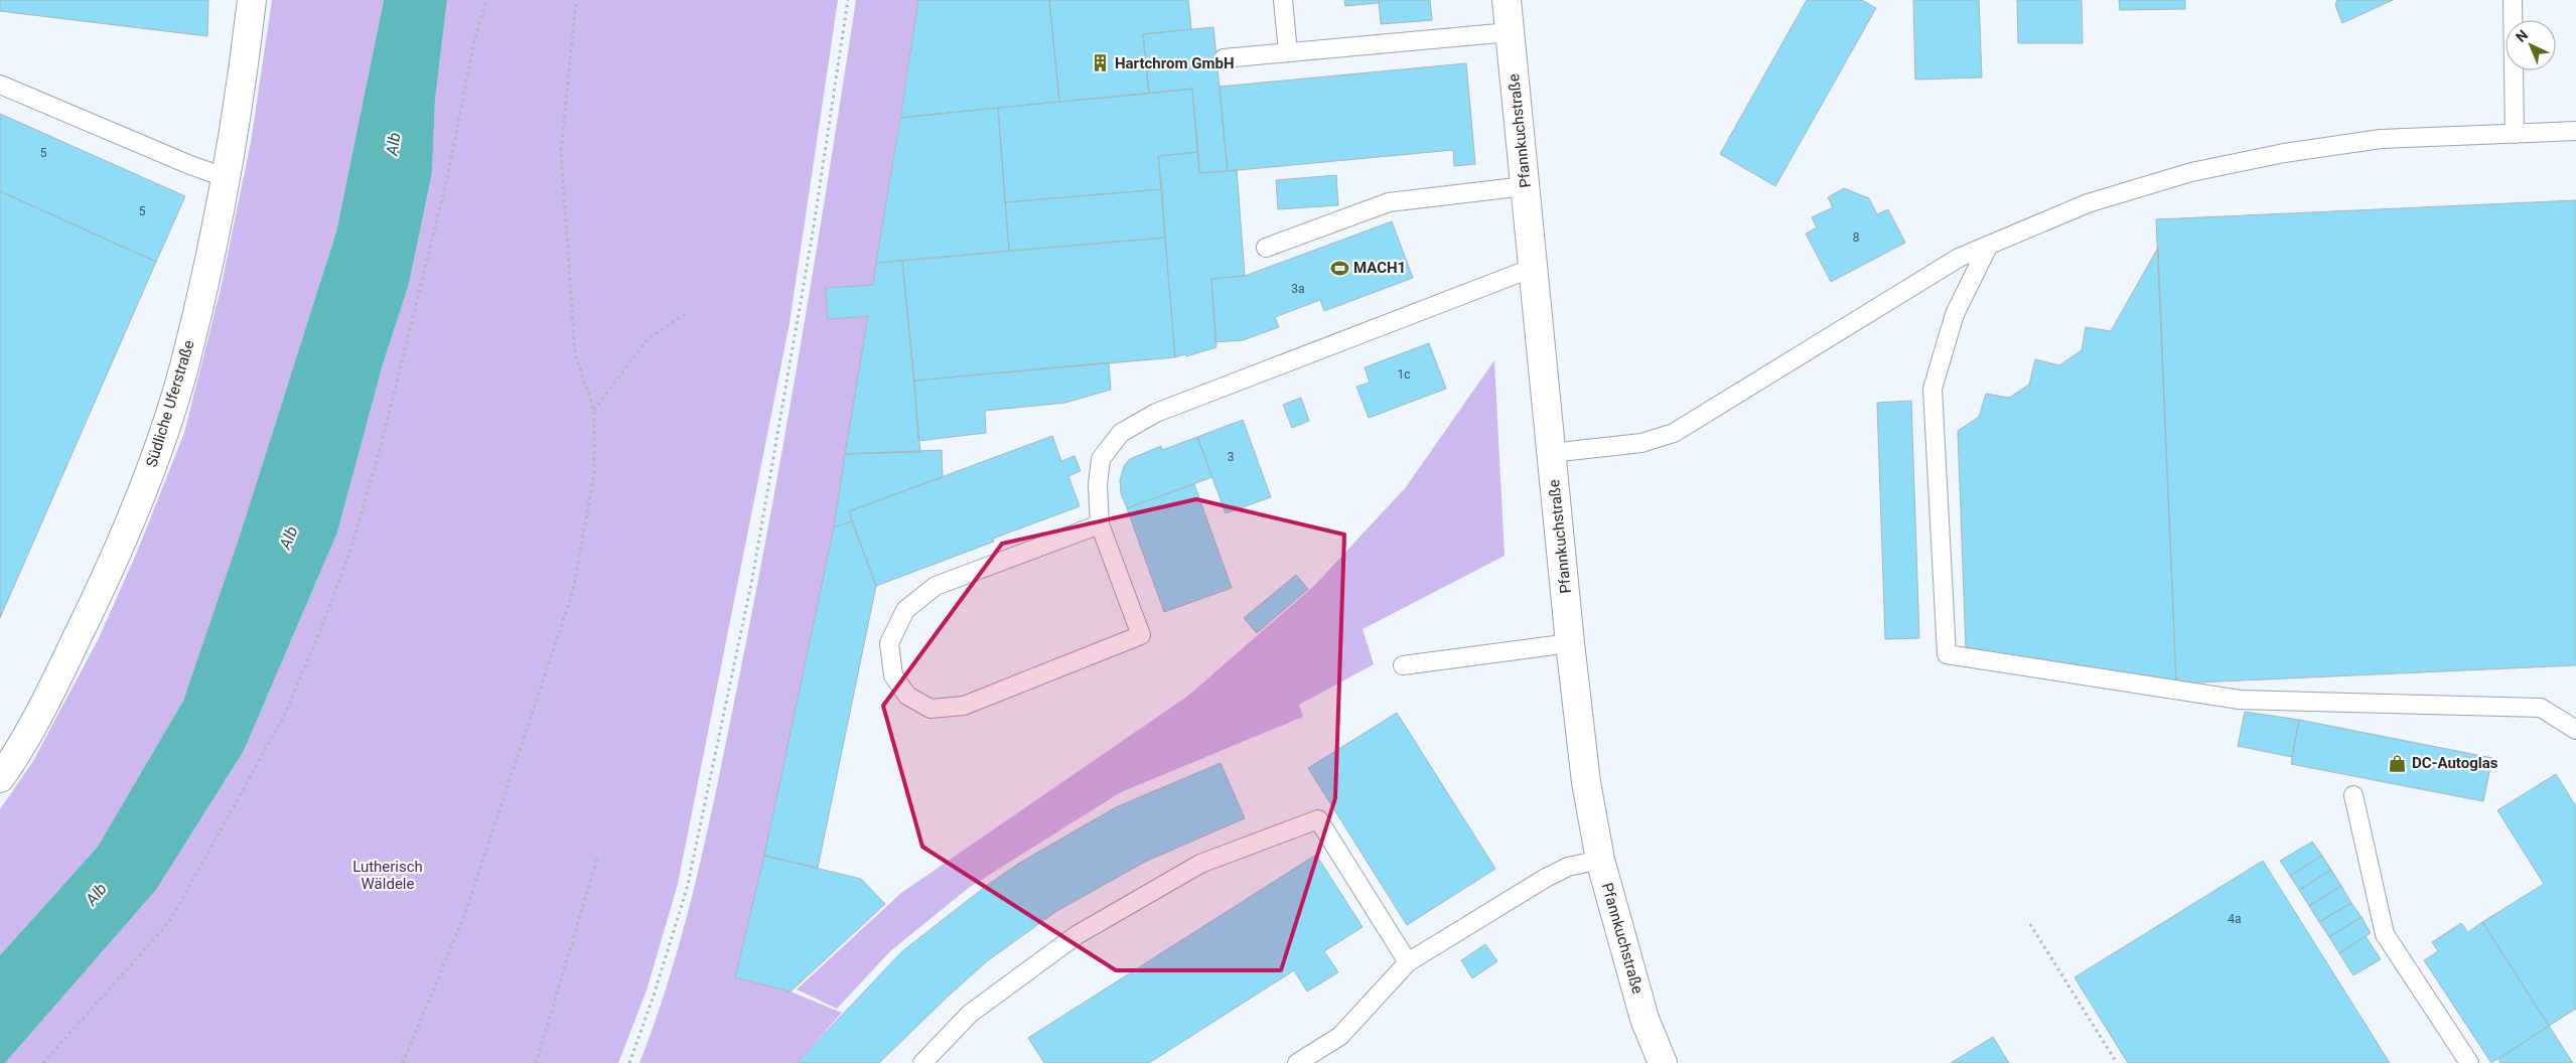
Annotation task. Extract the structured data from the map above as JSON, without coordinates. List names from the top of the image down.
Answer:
{
  "streets": {
    "street": ["Pfannkuchstraße", "Südliche Uferstraße"]
  },
  "water": ["Alb"],
  "parks": ["Lutherisch Wäldele"],
  "places": {
    "building": ["Hartchrom GmbH"],
    "sports": ["MACH1"],
    "shop": ["DC-Autoglas"]
  },
  "house_numbers": [
    "5",
    "5",
    "8",
    "3a",
    "1c",
    "3",
    "4a"
  ],
  "north": "top left"
}
